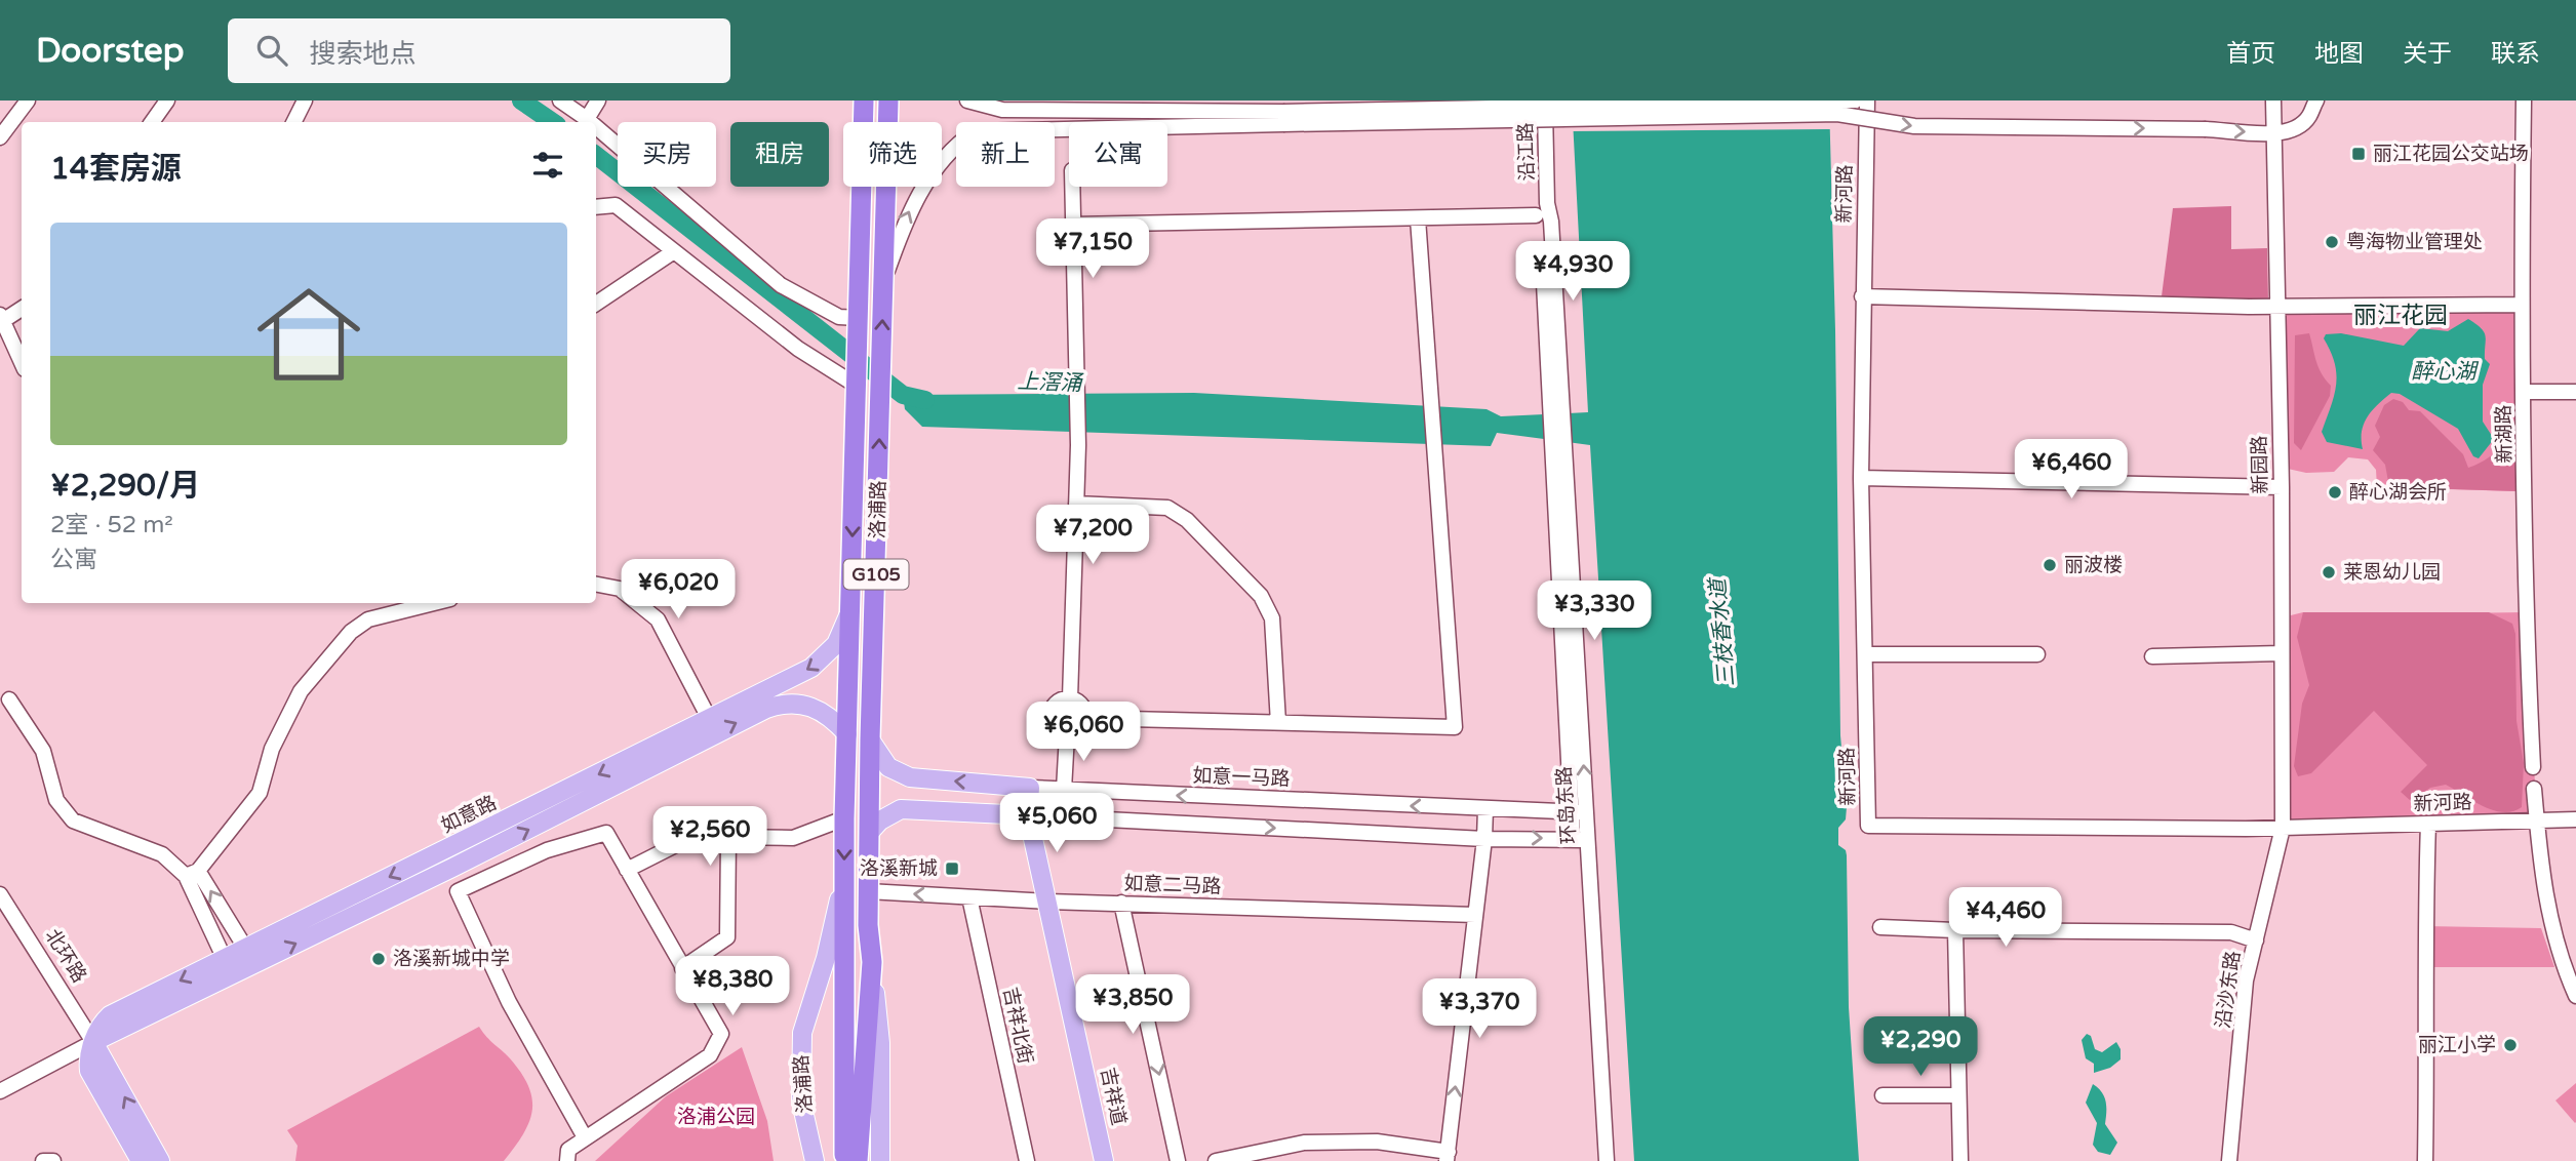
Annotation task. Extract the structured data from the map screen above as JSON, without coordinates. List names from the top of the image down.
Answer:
{
  "streets": {
    "highway": ["洛浦路", "G105"],
    "main road": [
      "如意一马路",
      "如意路",
      "北环路",
      "吉祥道"
    ],
    "street": [
      "沿江路",
      "新河路",
      "新湖路",
      "新园路",
      "环岛东路",
      "如意二马路",
      "沿沙东路",
      "吉祥北街"
    ]
  },
  "crossings": [
    ["沿江路", "环岛东路"],
    ["新河路", "新园路"],
    ["新河路", "沿沙东路"],
    ["新园路", "沿沙东路"],
    ["洛浦路", "如意一马路"],
    ["洛浦路", "如意路"],
    ["洛浦路", "如意二马路"],
    ["如意一马路", "环岛东路"],
    ["如意一马路", "吉祥道"],
    ["如意路", "北环路"],
    ["如意二马路", "吉祥北街"],
    ["如意二马路", "吉祥道"]
  ],
  "one_way": ["如意一马路", "北环路"],
  "districts": ["丽江花园"],
  "water": ["醉心湖", "上滘涌", "三枝香水道"],
  "parks": ["洛浦公园"],
  "places": {
    "transit": ["丽江花园公交站场", "洛溪新城"],
    "other": [
      "粤海物业管理处",
      "醉心湖会所",
      "丽波楼",
      "莱恩幼儿园",
      "洛溪新城中学",
      "丽江小学"
    ]
  },
  "page": {
    "header": "Doorstep",
    "search": "搜索地点",
    "nav": [
      "首页",
      "地图",
      "关于",
      "联系"
    ],
    "chip": [
      "买房",
      "租房",
      "筛选",
      "新上",
      "公寓"
    ],
    "heading": "14套房源",
    "list": [
      {
        "name": "¥2,290/月",
        "note": "2室 · 52 m² · 公寓"
      }
    ],
    "price": [
      "¥7,150",
      "¥4,930",
      "¥6,460",
      "¥7,200",
      "¥6,020",
      "¥3,330",
      "¥6,060",
      "¥5,060",
      "¥2,560",
      "¥4,460",
      "¥8,380",
      "¥3,850",
      "¥3,370",
      "¥2,290"
    ]
  }
}
